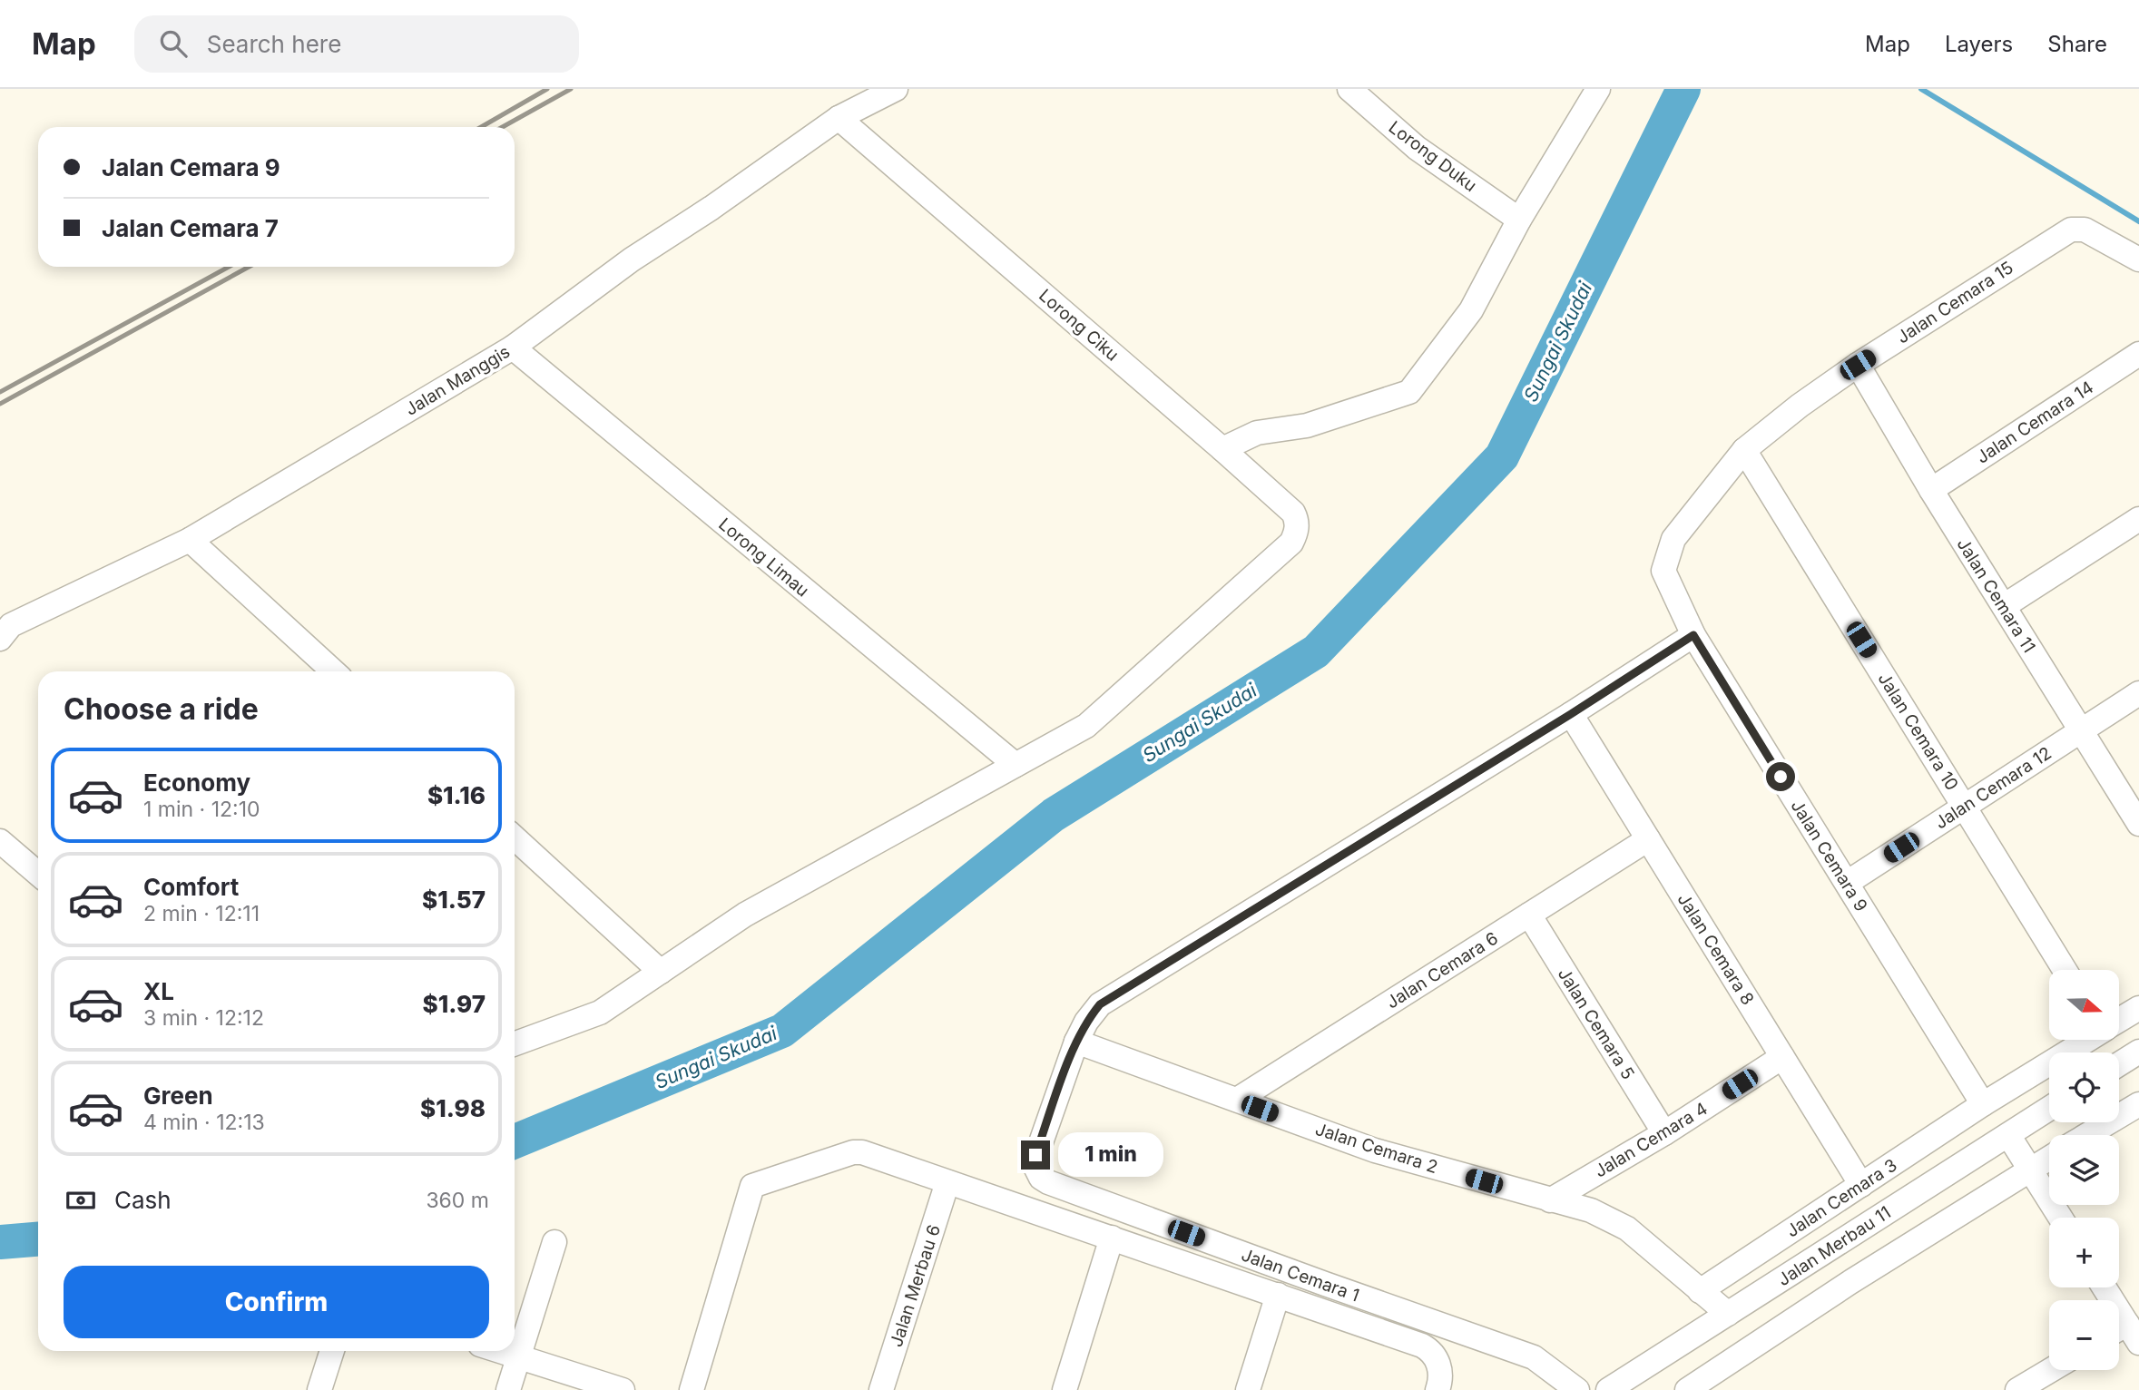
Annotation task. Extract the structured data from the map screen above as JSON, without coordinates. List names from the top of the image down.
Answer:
{
  "streets": {
    "street": [
      "Lorong Duku",
      "Jalan Cemara 15",
      "Lorong Ciku",
      "Jalan Manggis",
      "Jalan Cemara 14",
      "Lorong Limau",
      "Jalan Cemara 11",
      "Jalan Cemara 10",
      "Jalan Cemara 12",
      "Jalan Cemara 9",
      "Jalan Cemara 8",
      "Jalan Cemara 6",
      "Jalan Cemara 5",
      "Jalan Cemara 4",
      "Jalan Cemara 2",
      "Jalan Cemara 3",
      "Jalan Merbau 11",
      "Jalan Cemara 1",
      "Jalan Merbau 6"
    ]
  },
  "crossings": [
    ["Jalan Cemara 15", "Jalan Cemara 11"],
    ["Jalan Cemara 15", "Jalan Cemara 10"],
    ["Jalan Cemara 15", "Jalan Cemara 9"],
    ["Lorong Ciku", "Jalan Manggis"],
    ["Lorong Ciku", "Lorong Limau"],
    ["Jalan Manggis", "Lorong Limau"],
    ["Jalan Cemara 14", "Jalan Cemara 11"],
    ["Jalan Cemara 11", "Jalan Cemara 12"],
    ["Jalan Cemara 10", "Jalan Cemara 12"],
    ["Jalan Cemara 12", "Jalan Cemara 9"],
    ["Jalan Cemara 9", "Jalan Cemara 3"],
    ["Jalan Cemara 8", "Jalan Cemara 6"],
    ["Jalan Cemara 8", "Jalan Cemara 4"],
    ["Jalan Cemara 8", "Jalan Cemara 3"],
    ["Jalan Cemara 6", "Jalan Cemara 5"],
    ["Jalan Cemara 6", "Jalan Cemara 2"],
    ["Jalan Cemara 5", "Jalan Cemara 4"],
    ["Jalan Cemara 4", "Jalan Cemara 2"],
    ["Jalan Cemara 2", "Jalan Cemara 3"],
    ["Jalan Cemara 2", "Jalan Merbau 11"],
    ["Jalan Cemara 2", "Jalan Cemara 1"]
  ],
  "water": ["Sungai Skudai"],
  "north": "right",
  "page": {
    "header": "Map",
    "search": "Search here",
    "nav": ["Map", "Layers", "Share"],
    "banner": ["Jalan Cemara 9", "Jalan Cemara 7"],
    "heading": "Choose a ride",
    "list": [
      {
        "name": "Economy",
        "note": "1 min · 12:10",
        "value": "$1.16"
      },
      {
        "name": "Comfort",
        "note": "2 min · 12:11",
        "value": "$1.57"
      },
      {
        "name": "XL",
        "note": "3 min · 12:12",
        "value": "$1.97"
      },
      {
        "name": "Green",
        "note": "4 min · 12:13",
        "value": "$1.98"
      }
    ],
    "map_buttons": ["+", "−"],
    "bubble": "1 min",
    "pay": ["Cash", "360 m"],
    "buttons": "Confirm"
  }
}
